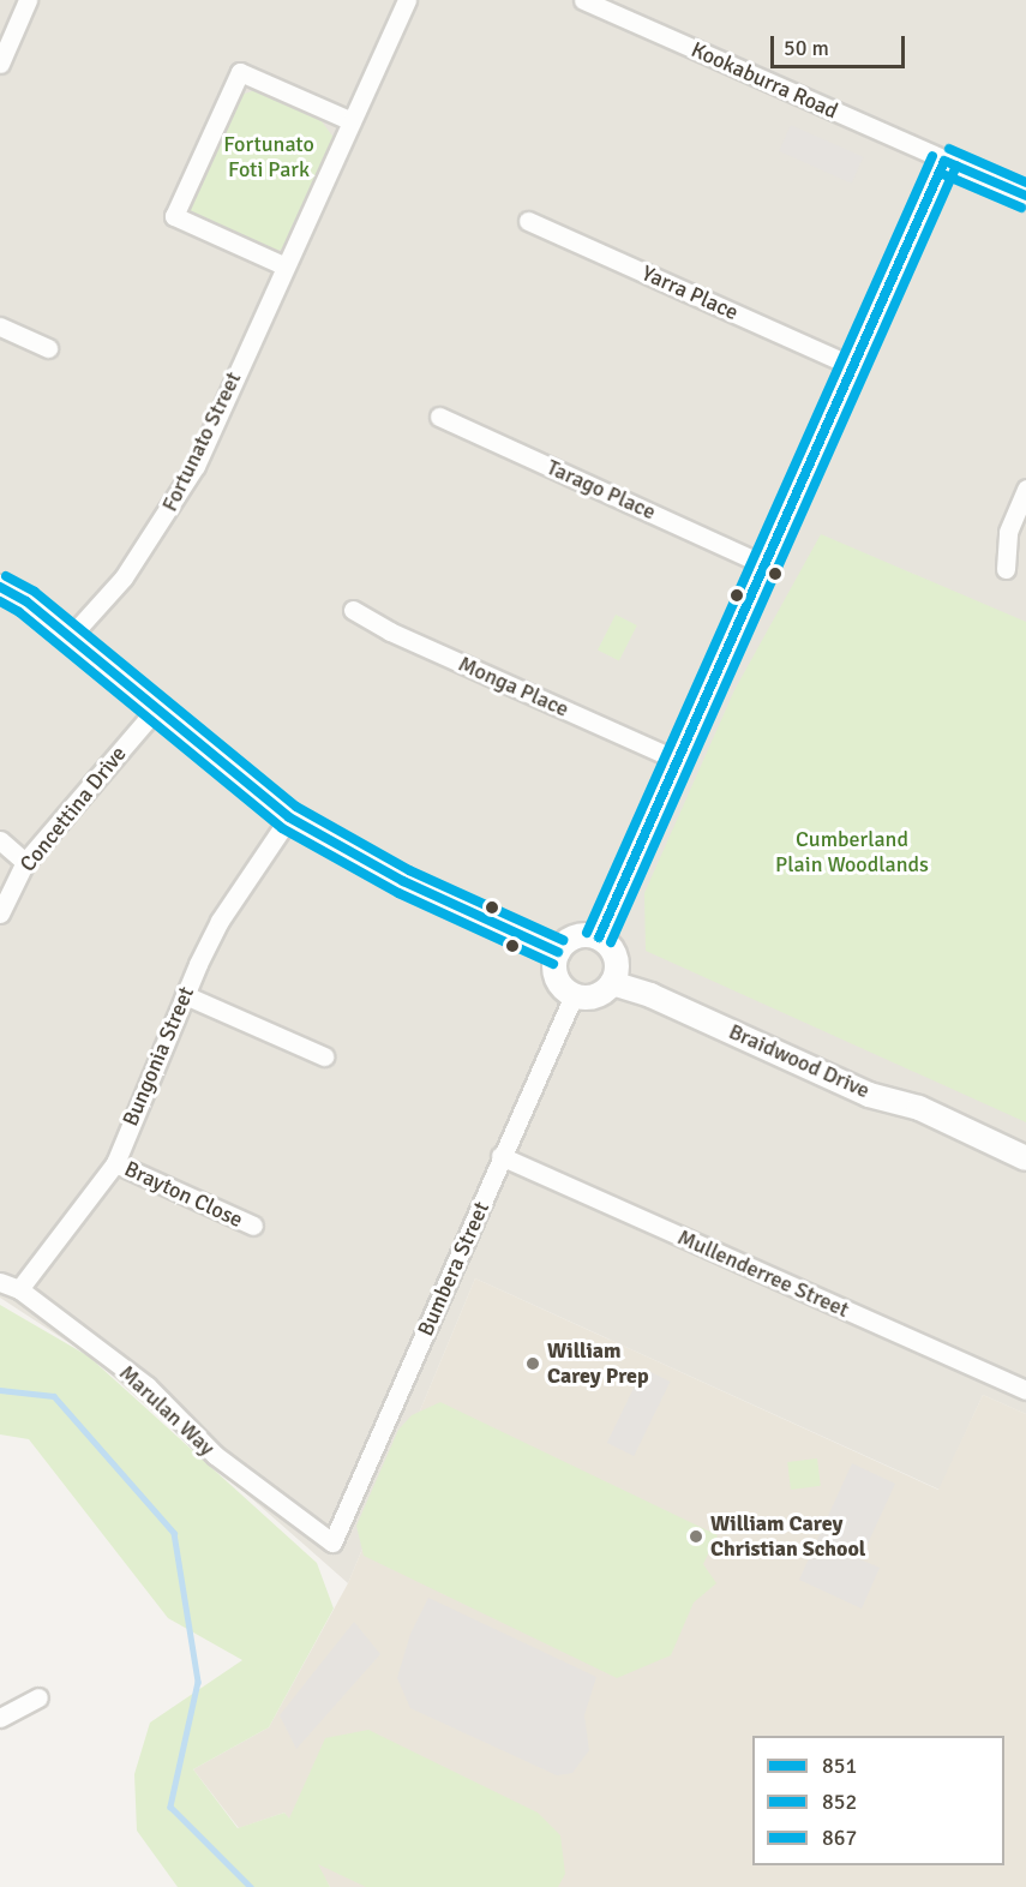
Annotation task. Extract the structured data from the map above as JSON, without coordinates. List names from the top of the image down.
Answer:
{
  "streets": {
    "street": [
      "Kookaburra Road",
      "Yarra Place",
      "Fortunato Street",
      "Tarago Place",
      "Monga Place",
      "Concettina Drive",
      "Bungonia Street",
      "Braidwood Drive",
      "Brayton Close",
      "Bumbera Street",
      "Mullenderree Street",
      "Marulan Way"
    ]
  },
  "crossings": [
    ["Bungonia Street", "Brayton Close"],
    ["Bungonia Street", "Marulan Way"],
    ["Braidwood Drive", "Bumbera Street"],
    ["Bumbera Street", "Mullenderree Street"],
    ["Bumbera Street", "Marulan Way"]
  ],
  "parks": ["Fortunato Foti Park", "Cumberland Plain Woodlands"],
  "places": ["William Carey Prep", "William Carey Christian School"],
  "lines": ["transit line 867", "transit line 851", "transit line 852"],
  "legend": ["851", "852", "867"],
  "scale_bar": "50 m"
}
